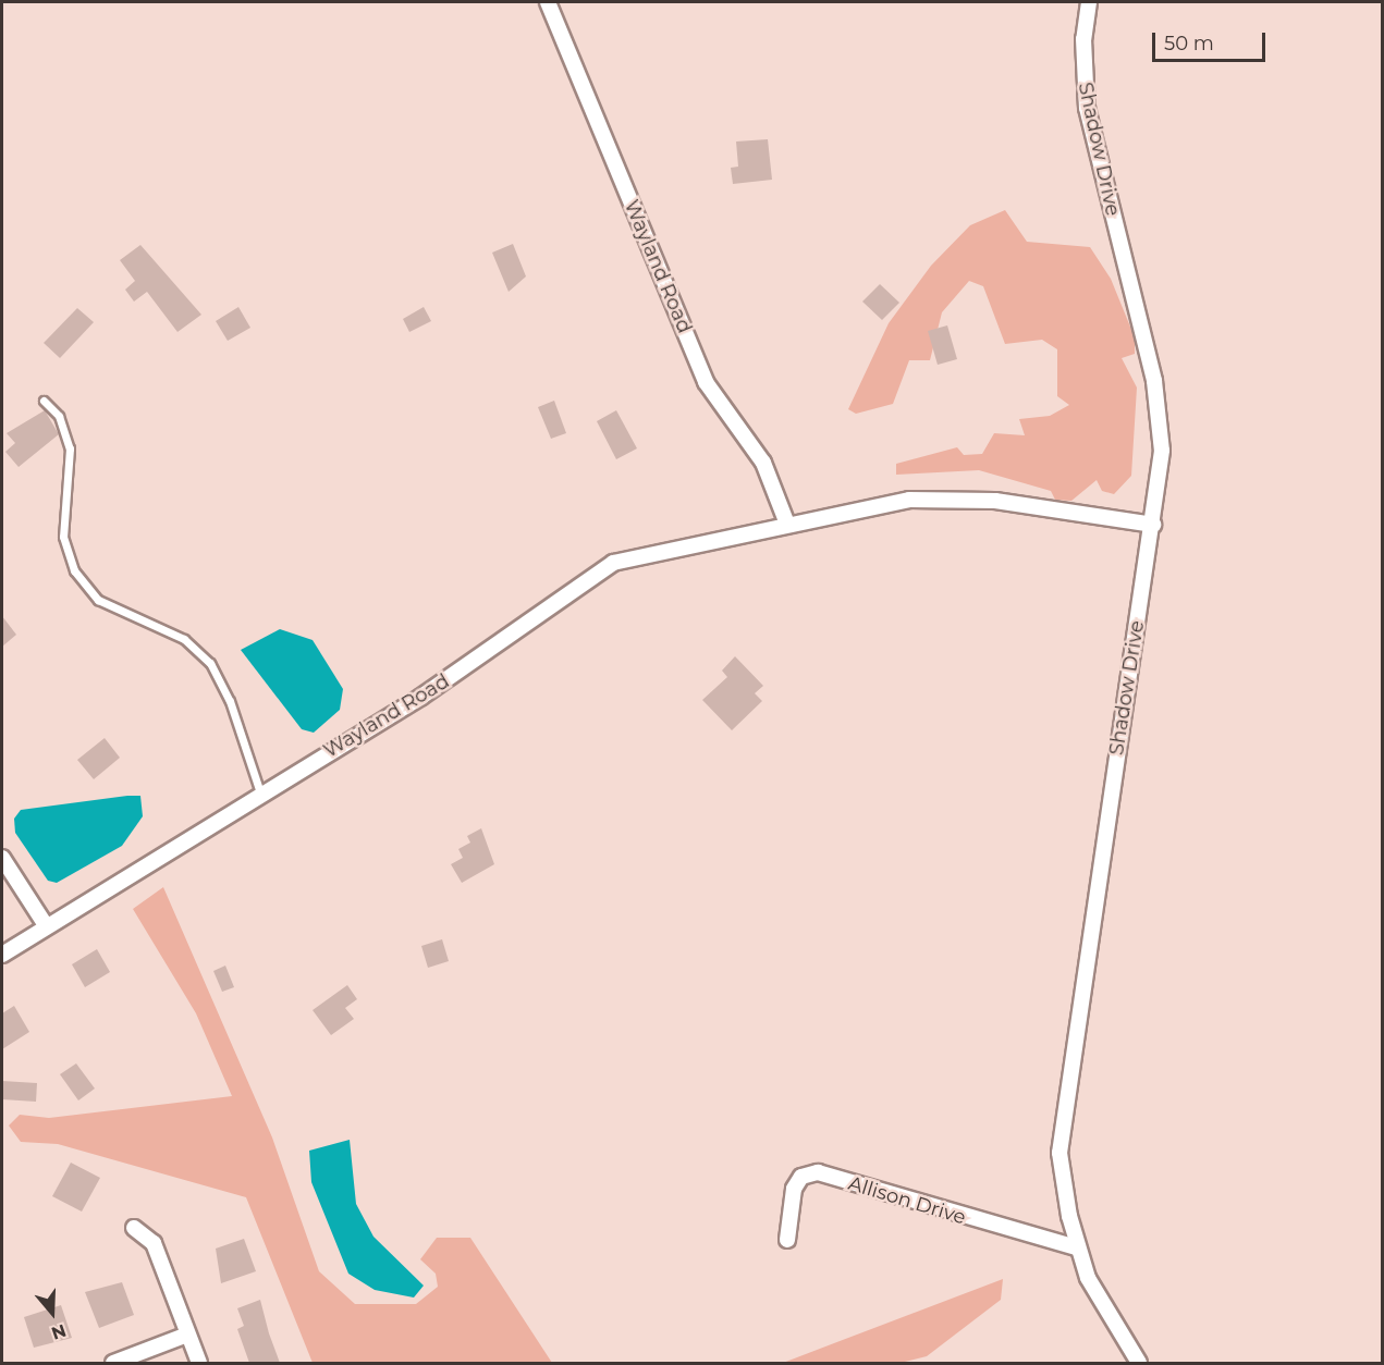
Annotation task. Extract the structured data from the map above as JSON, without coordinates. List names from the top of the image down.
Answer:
{
  "streets": {
    "street": ["Shadow Drive", "Wayland Road", "Allison Drive"]
  },
  "crossings": [
    ["Shadow Drive", "Wayland Road"],
    ["Shadow Drive", "Allison Drive"]
  ],
  "scale_bar": "50 m",
  "north": "bottom"
}
